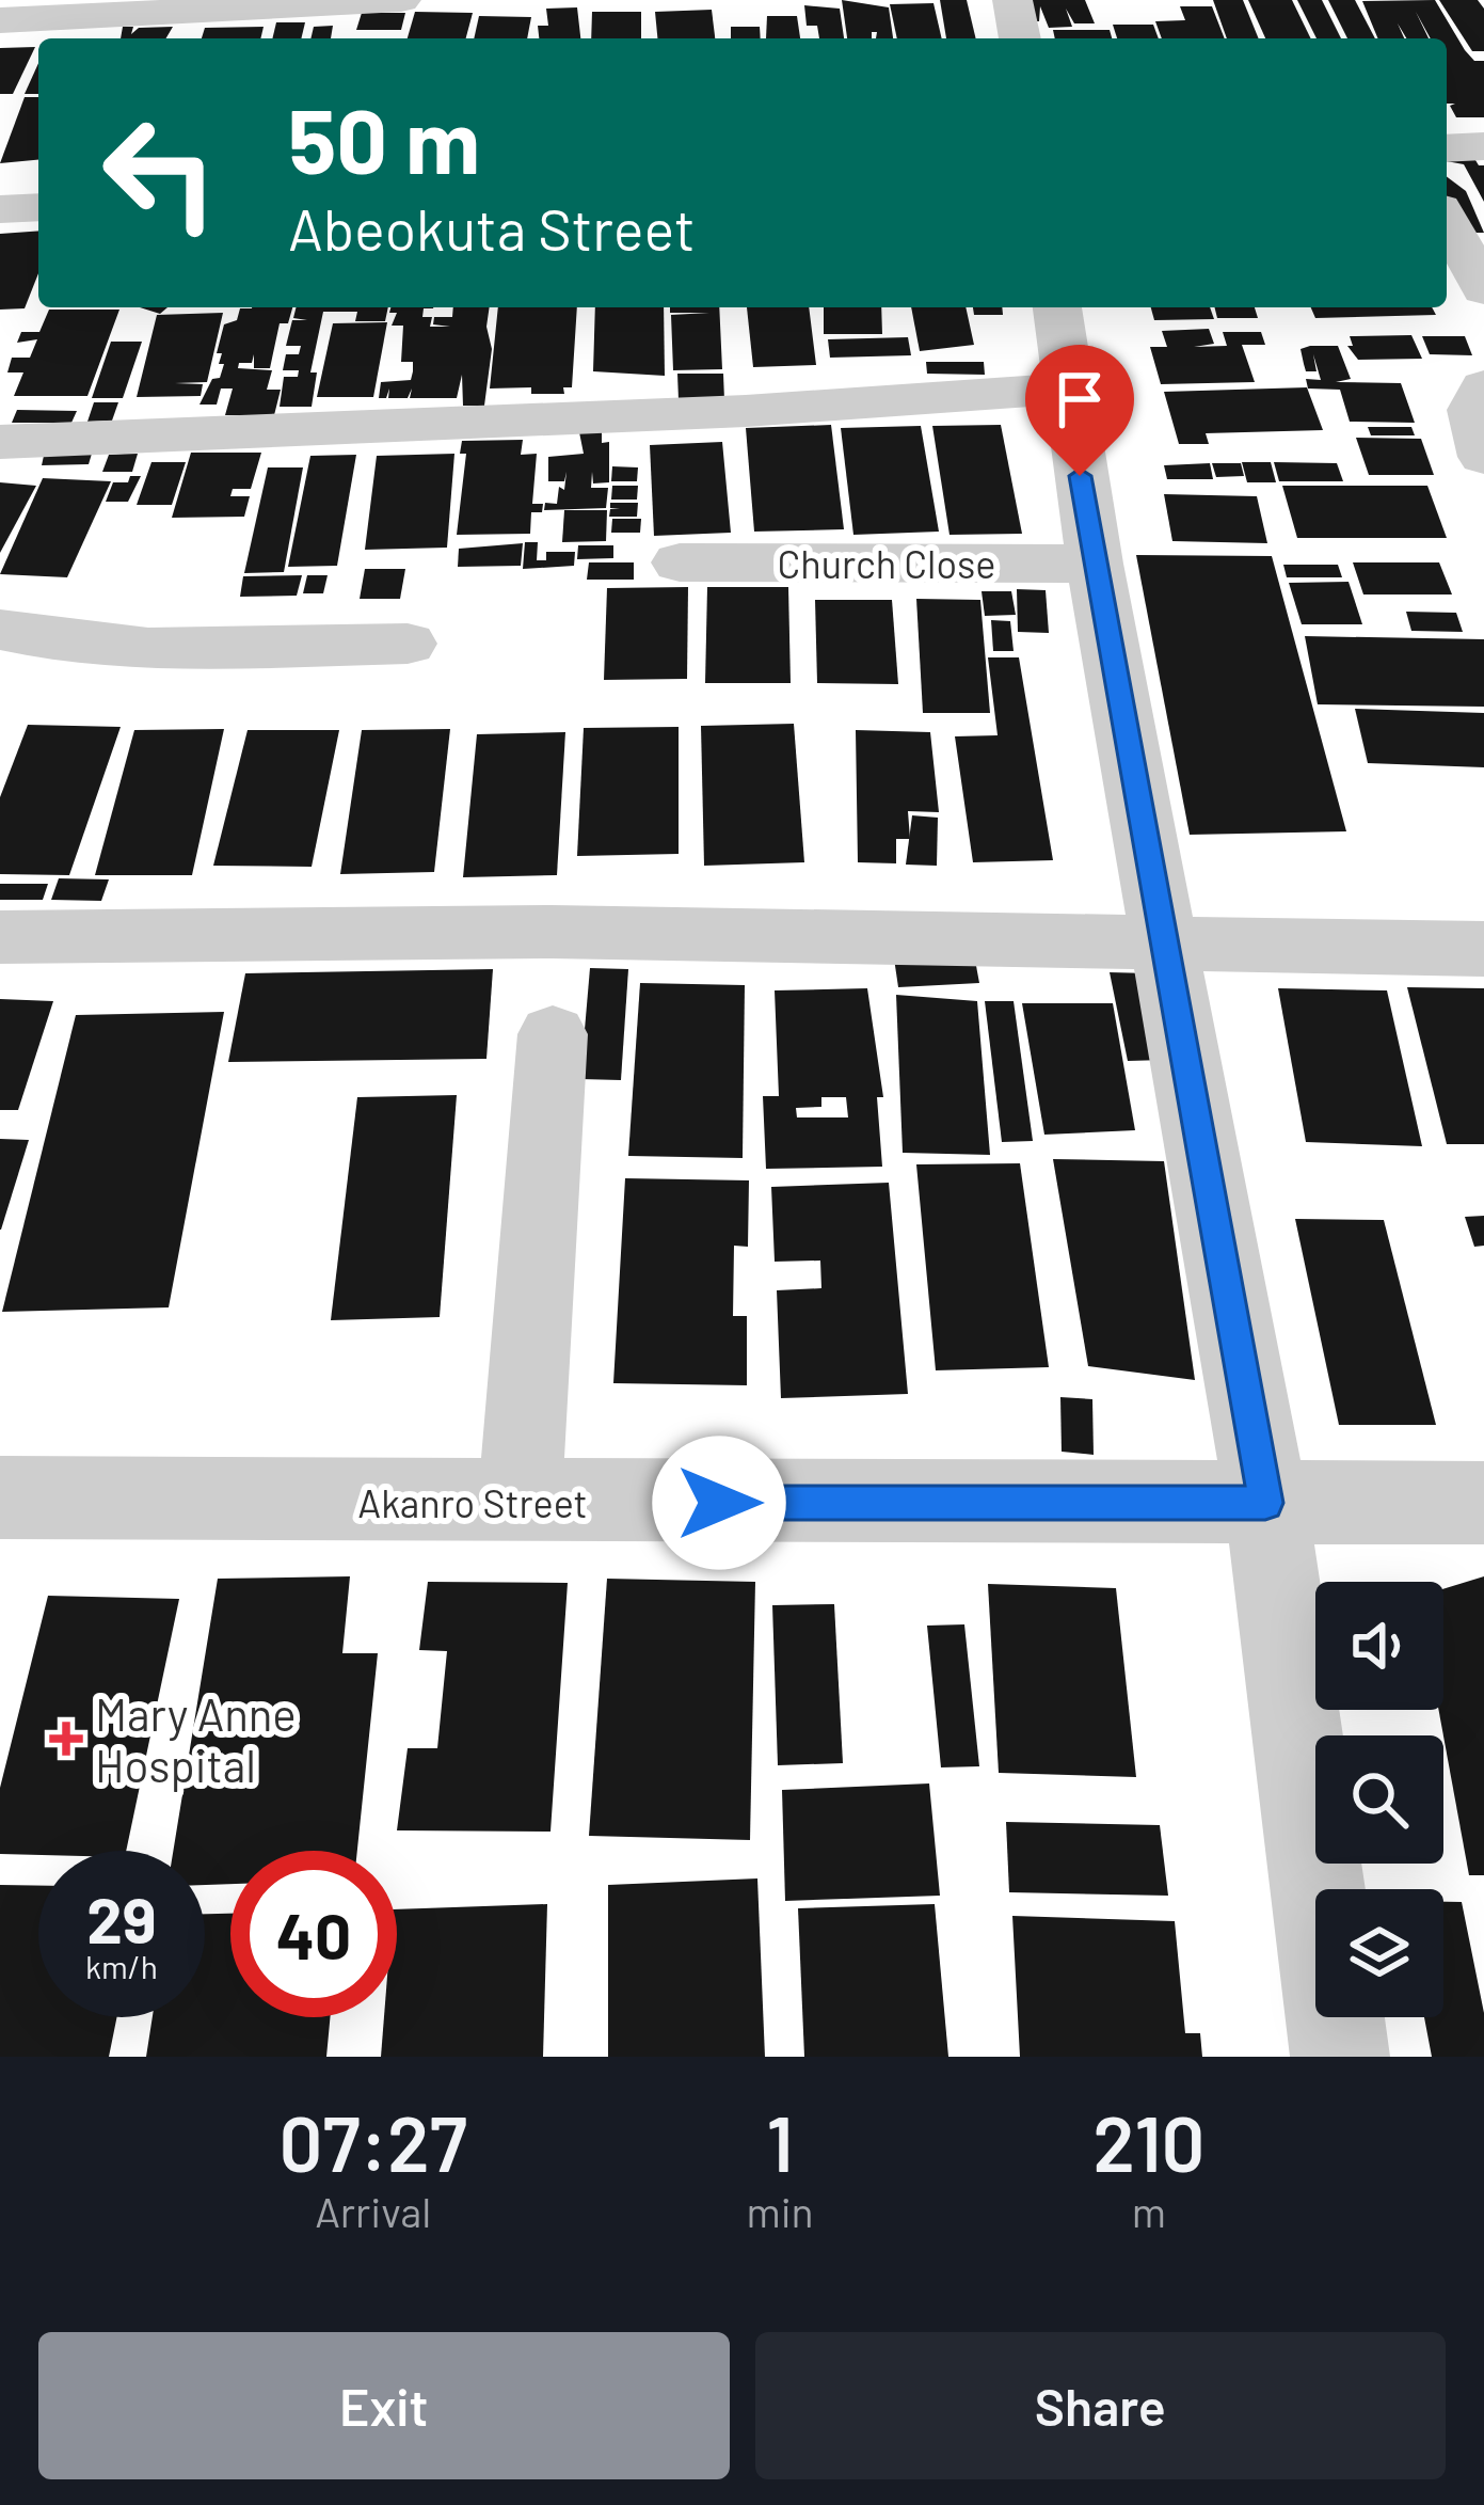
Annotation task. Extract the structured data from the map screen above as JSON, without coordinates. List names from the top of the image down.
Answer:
{
  "streets": {
    "street": ["Church Close", "Akanro Street"]
  },
  "places": {
    "health": ["Mary Anne Hospital"]
  },
  "page": {
    "turn": ["50 m", "Abeokuta Street"],
    "speed": "29 km/h",
    "limit": "40",
    "eta": [
      "07:27",
      "Arrival",
      "1",
      "min",
      "210",
      "m"
    ],
    "buttons": ["Exit", "Share"]
  }
}
